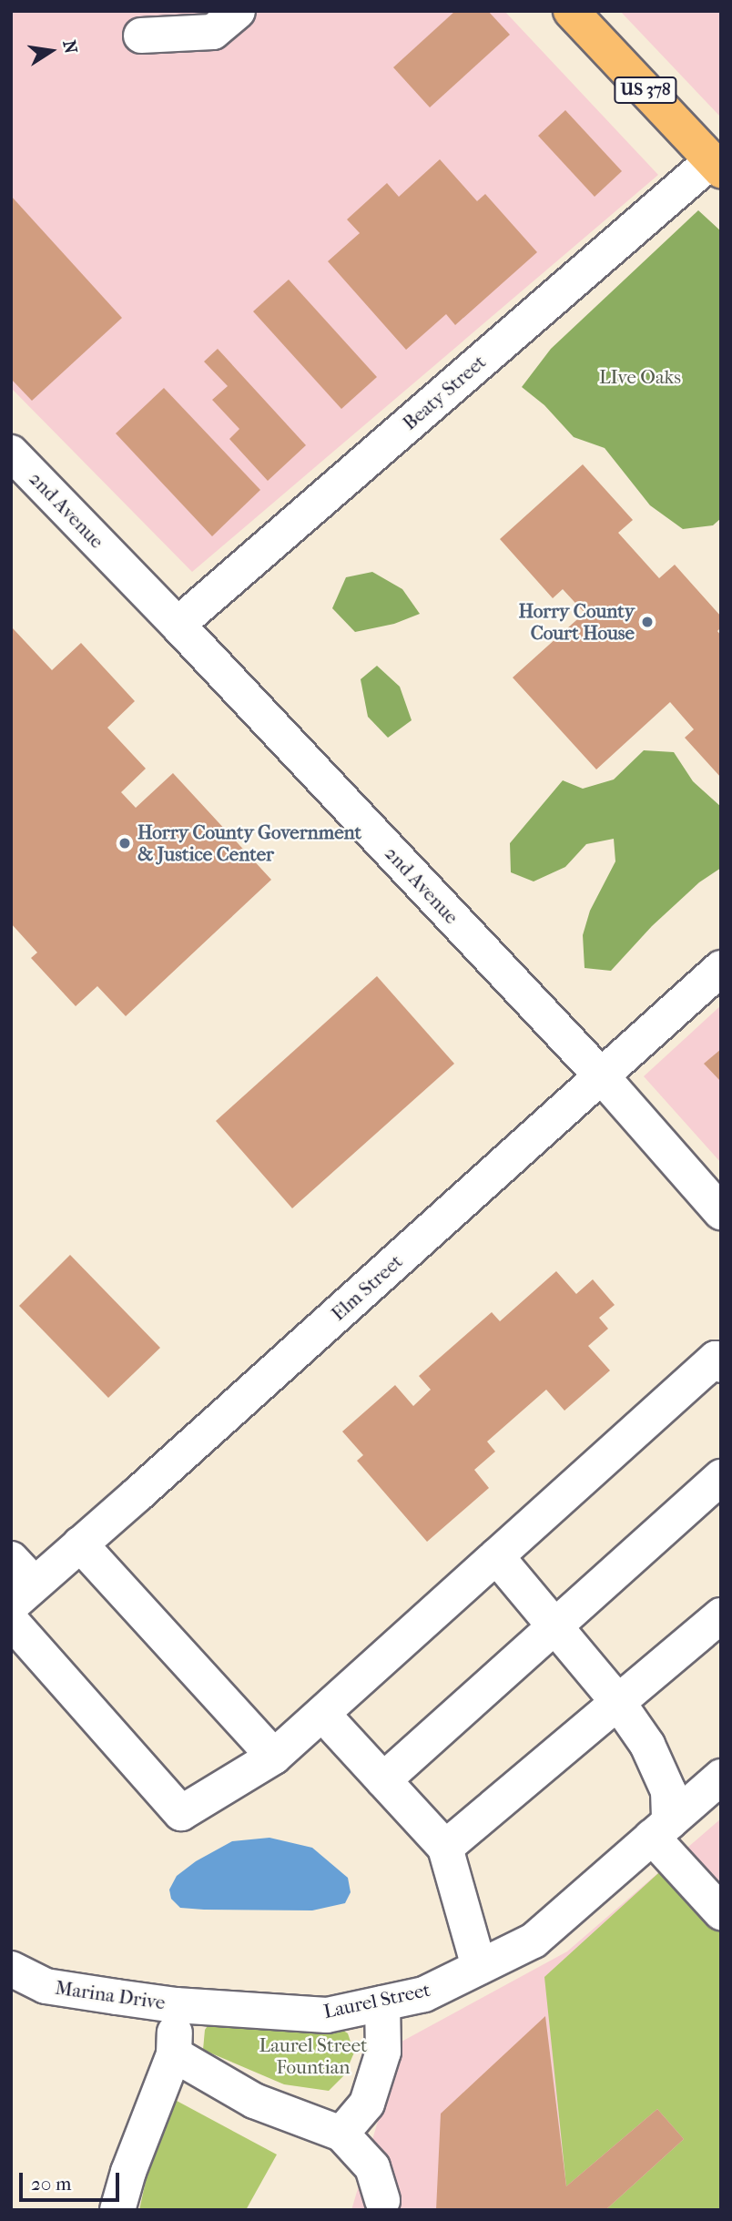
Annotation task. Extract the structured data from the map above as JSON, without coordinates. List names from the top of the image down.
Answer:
{
  "streets": {
    "main road": ["US 378"],
    "street": [
      "Beaty Street",
      "2nd Avenue",
      "Elm Street",
      "Marina Drive",
      "Laurel Street"
    ]
  },
  "crossings": [
    ["US 378", "Beaty Street"],
    ["Beaty Street", "2nd Avenue"],
    ["2nd Avenue", "Elm Street"],
    ["Marina Drive", "Laurel Street"]
  ],
  "parks": ["LIve Oaks", "Laurel Street Fountian"],
  "places": ["Horry County Court House", "Horry County Government & Justice Center"],
  "scale_bar": "20 m",
  "north": "right"
}
